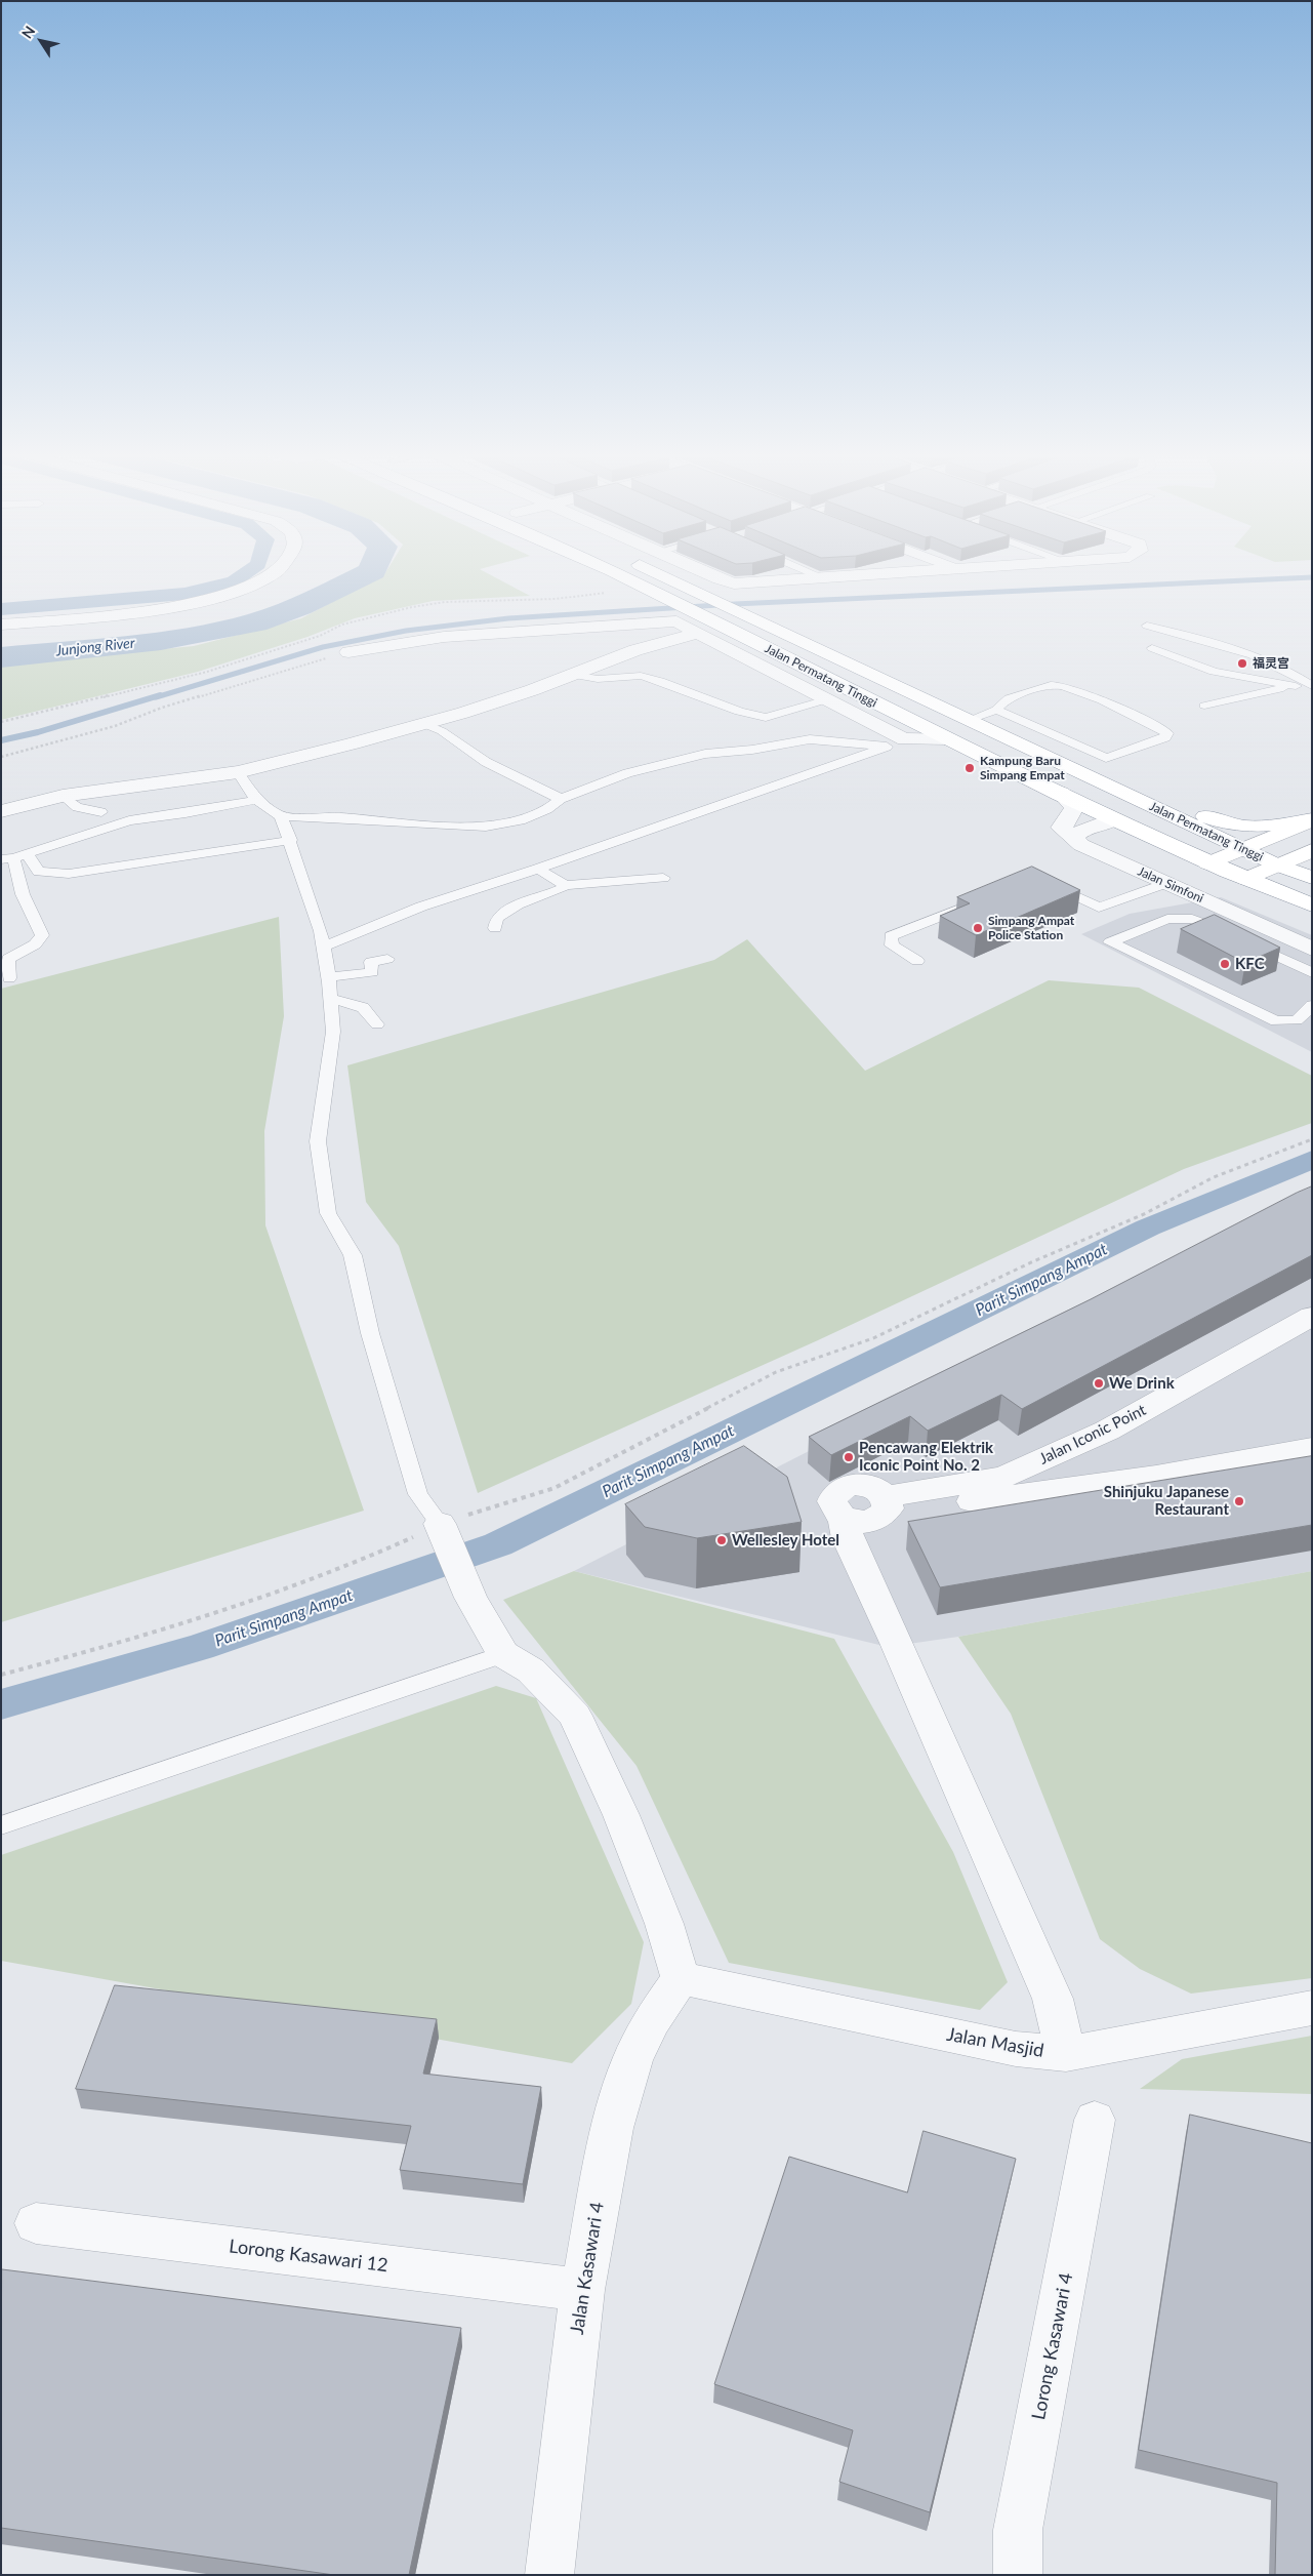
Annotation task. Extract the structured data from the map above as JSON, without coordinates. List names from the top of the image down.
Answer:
{
  "streets": {
    "main road": ["Jalan Permatang Tinggi"],
    "street": [
      "Jalan Simfoni",
      "Jalan Iconic Point",
      "Jalan Masjid",
      "Lorong Kasawari 12",
      "Jalan Kasawari 4",
      "Lorong Kasawari 4"
    ]
  },
  "crossings": [
    ["Jalan Masjid", "Jalan Kasawari 4"],
    ["Lorong Kasawari 12", "Jalan Kasawari 4"]
  ],
  "water": ["Junjong River", "Parit Simpang Ampat"],
  "places": [
    "福灵宫",
    "Kampung Baru Simpang Empat",
    "Simpang Ampat Police Station",
    "KFC",
    "We Drink",
    "Pencawang Elektrik Iconic Point No. 2",
    "Shinjuku Japanese Restaurant",
    "Wellesley Hotel"
  ],
  "north": "top left"
}
